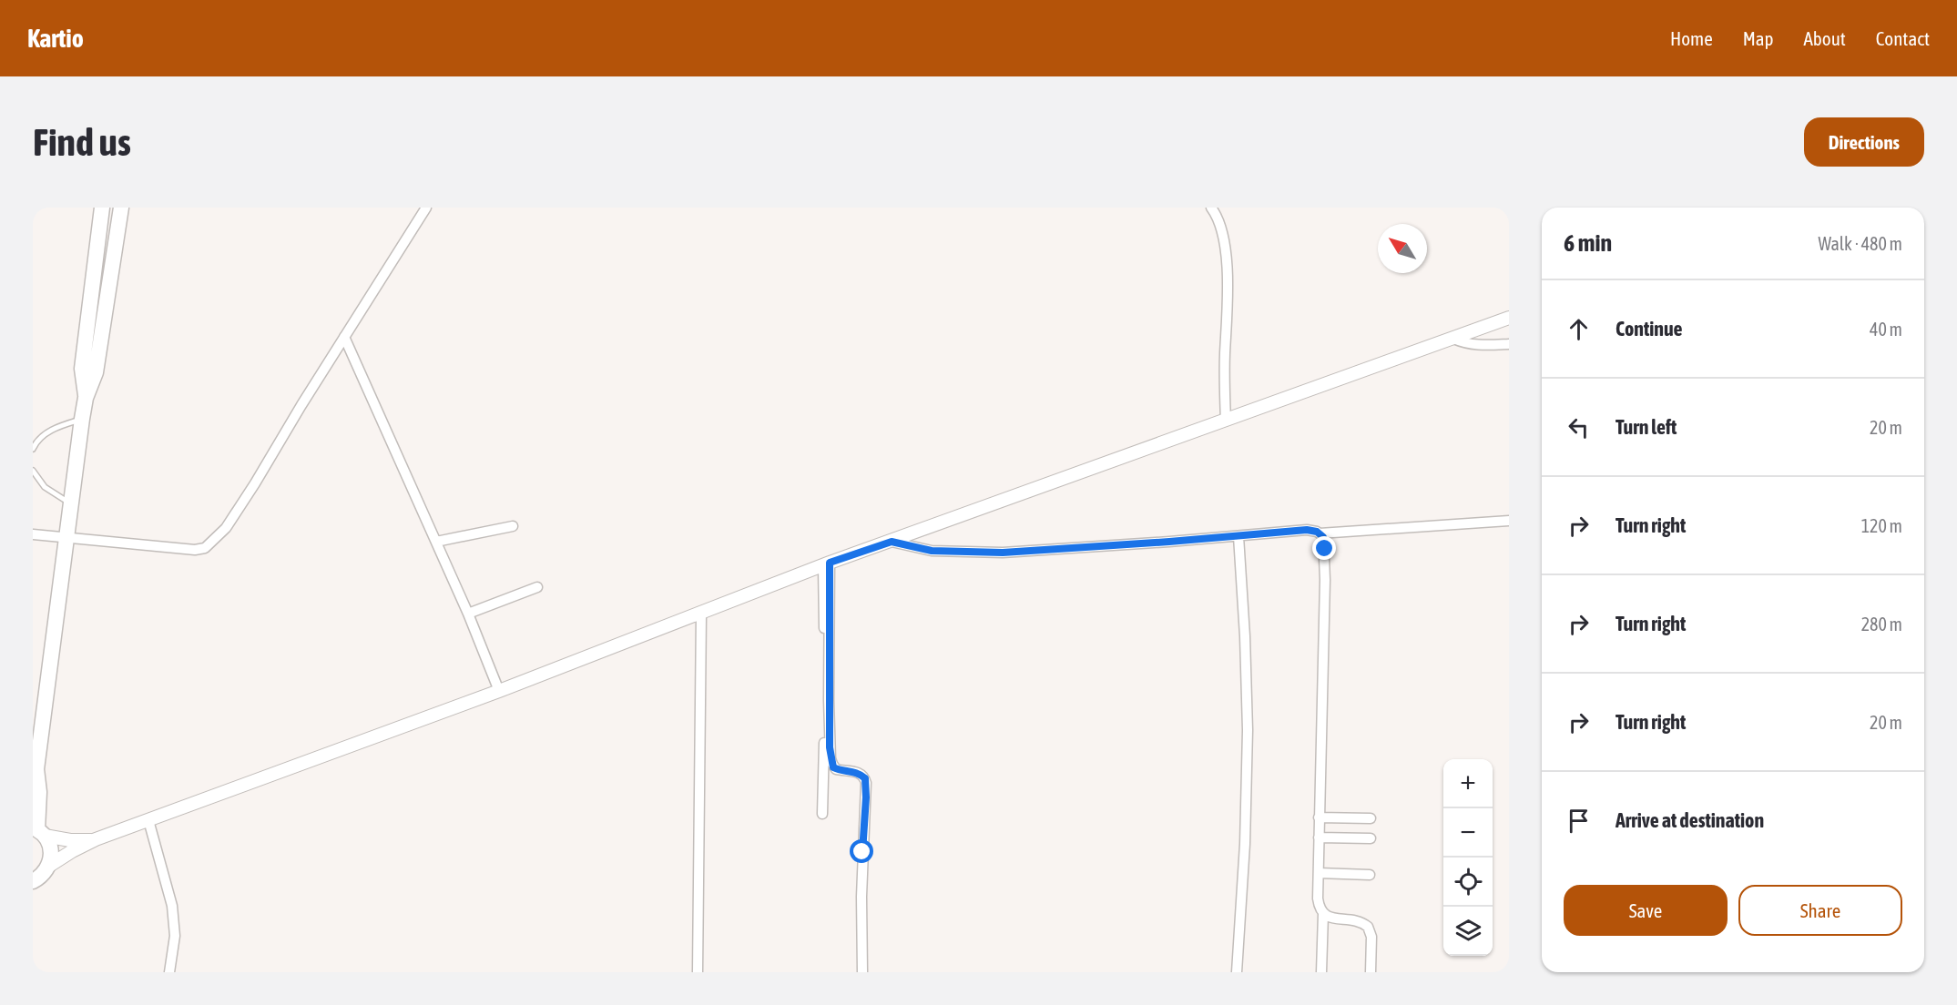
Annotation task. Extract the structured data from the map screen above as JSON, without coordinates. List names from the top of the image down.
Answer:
{
  "north": "top left",
  "page": {
    "header": "Kartio",
    "nav": [
      "Home",
      "Map",
      "About",
      "Contact"
    ],
    "buttons": [
      "Directions",
      ["Save", "Share"]
    ],
    "title": "Find us",
    "heading": ["6 min", "Walk · 480 m"],
    "list": [
      ["Continue", "40 m"],
      ["Turn left", "20 m"],
      ["Turn right", "120 m"],
      ["Turn right", "280 m"],
      ["Turn right", "20 m"],
      "Arrive at destination"
    ],
    "map_buttons": ["+", "−"]
  }
}
